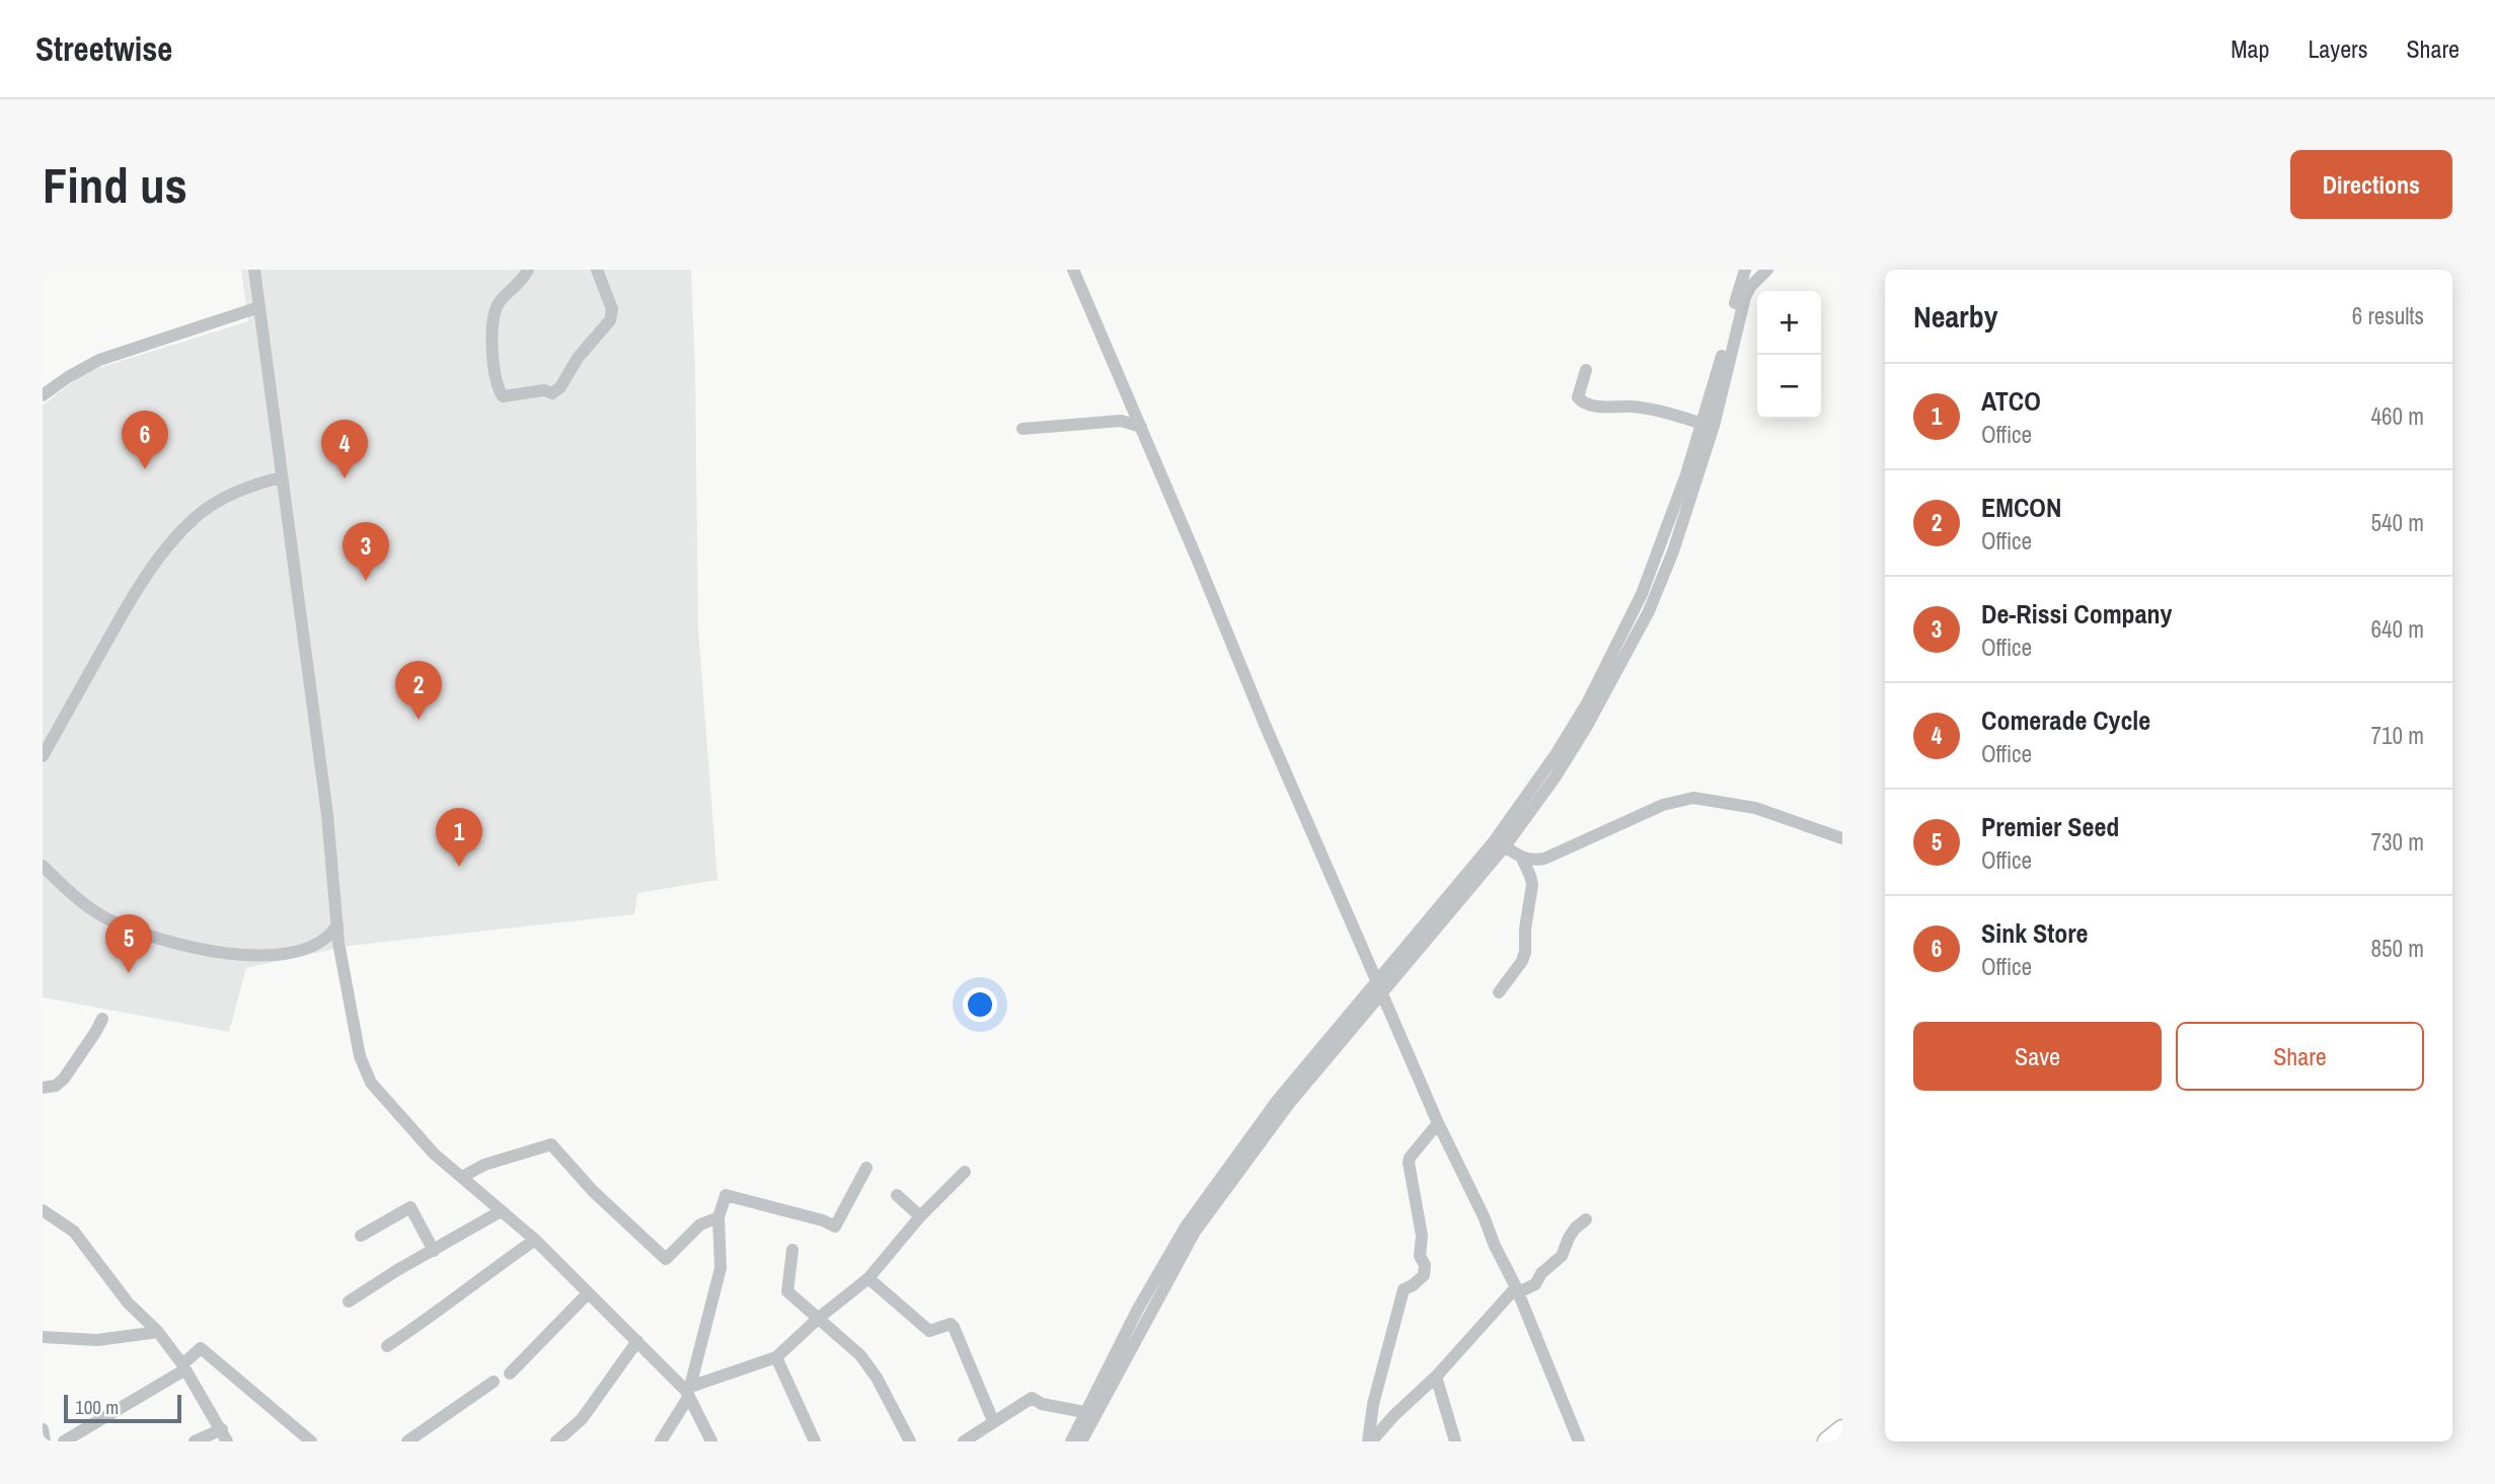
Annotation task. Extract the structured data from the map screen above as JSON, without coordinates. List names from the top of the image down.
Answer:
{
  "scale_bar": "100 m",
  "page": {
    "header": "Streetwise",
    "nav": ["Map", "Layers", "Share"],
    "buttons": [
      "Directions",
      ["Save", "Share"]
    ],
    "title": "Find us",
    "heading": ["Nearby", "6 results"],
    "map_buttons": ["+", "−"],
    "list": [
      {
        "mark": "1",
        "name": "ATCO",
        "note": "Office",
        "value": "460 m"
      },
      {
        "mark": "2",
        "name": "EMCON",
        "note": "Office",
        "value": "540 m"
      },
      {
        "mark": "3",
        "name": "De-Rissi Company",
        "note": "Office",
        "value": "640 m"
      },
      {
        "mark": "4",
        "name": "Comerade Cycle",
        "note": "Office",
        "value": "710 m"
      },
      {
        "mark": "5",
        "name": "Premier Seed",
        "note": "Office",
        "value": "730 m"
      },
      {
        "mark": "6",
        "name": "Sink Store",
        "note": "Office",
        "value": "850 m"
      }
    ],
    "pins": [
      "6",
      "4",
      "3",
      "2",
      "1",
      "5"
    ],
    "scale": "100 m"
  }
}
